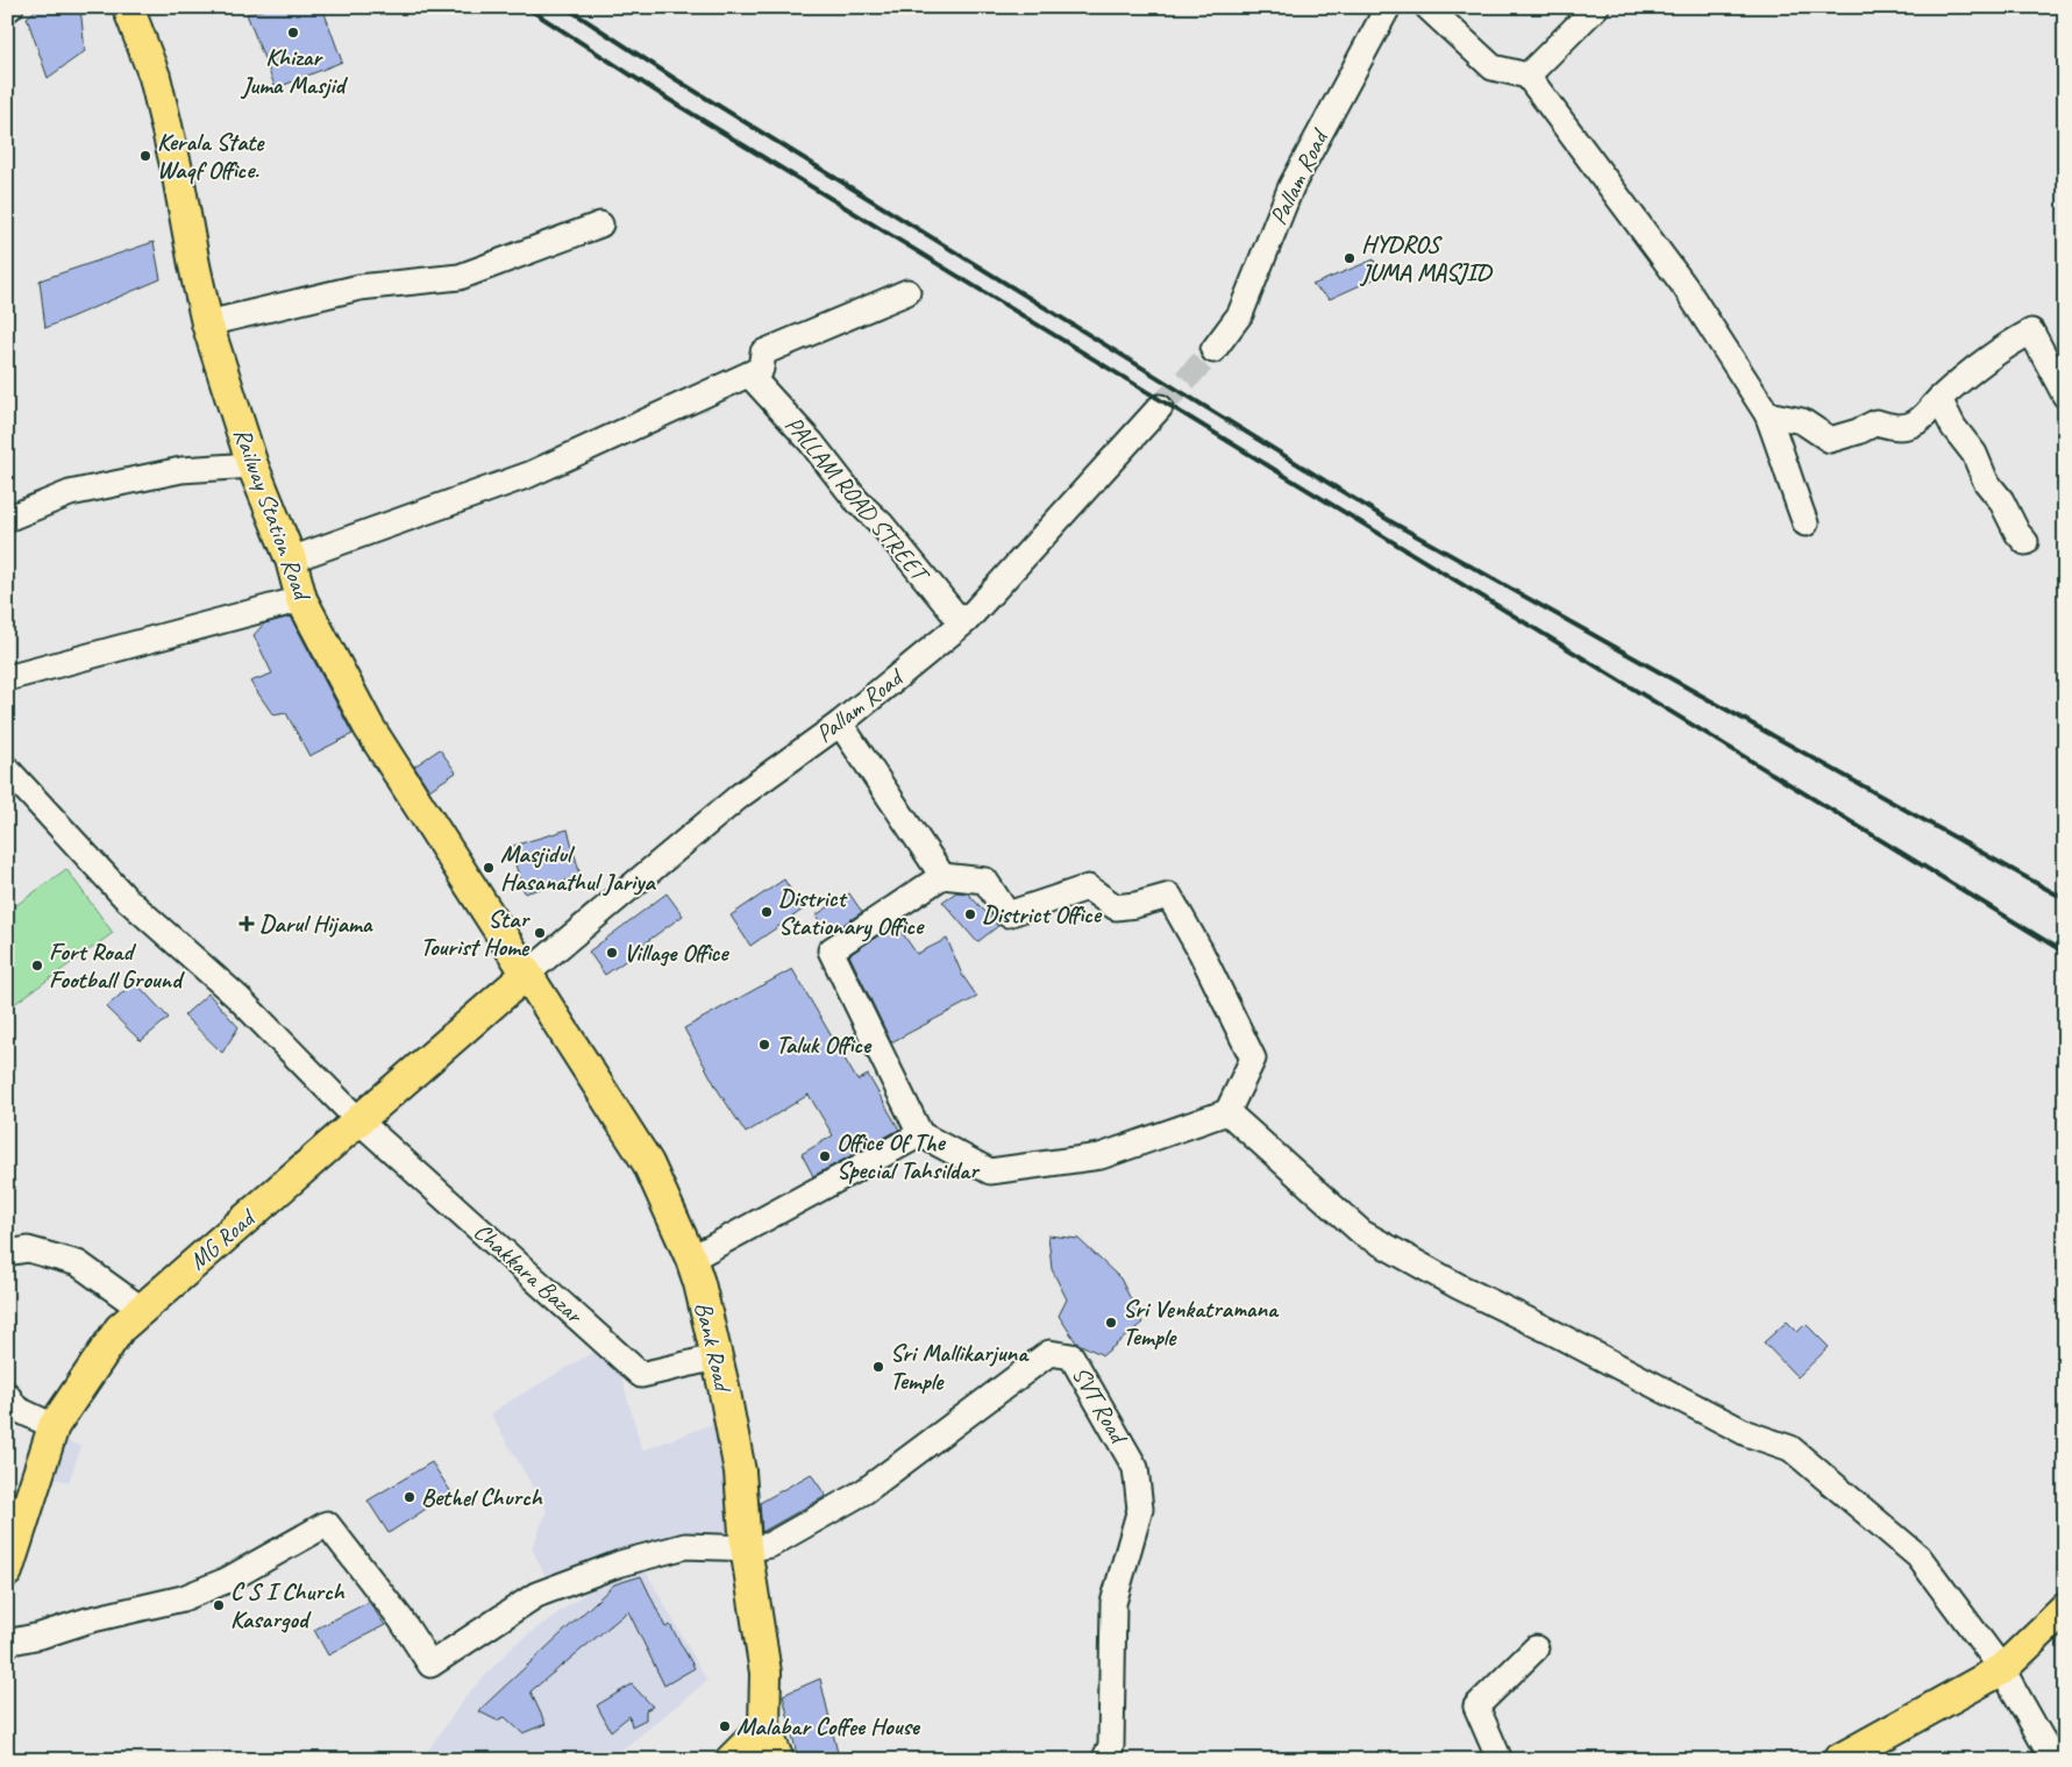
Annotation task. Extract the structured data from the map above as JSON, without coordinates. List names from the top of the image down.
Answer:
{
  "streets": {
    "main road": ["Railway Station Road", "MG Road", "Bank Road"],
    "street": [
      "Pallam Road",
      "PALLAM ROAD STREET",
      "Chakkara Bazar",
      "SVT Road"
    ]
  },
  "crossings": [
    ["Pallam Road", "PALLAM ROAD STREET"],
    ["Pallam Road", "Railway Station Road"],
    ["Pallam Road", "MG Road"],
    ["Pallam Road", "Bank Road"],
    ["Railway Station Road", "MG Road"],
    ["Railway Station Road", "Bank Road"],
    ["MG Road", "Chakkara Bazar"],
    ["MG Road", "Bank Road"],
    ["Chakkara Bazar", "Bank Road"],
    ["Bank Road", "SVT Road"]
  ],
  "places": {
    "other": [
      "Khizar Juma Masjid",
      "Kerala State Waqf Office.",
      "HYDROS JUMA MASJID",
      "Masjidul Hasanathul Jariya",
      "District Stationary Office",
      "District Office",
      "Star Tourist Home",
      "Village Office",
      "Fort Road Football Ground",
      "Taluk Office",
      "Office Of The Special Tahsildar",
      "Sri Venkatramana Temple",
      "Sri Mallikarjuna Temple",
      "Bethel Church",
      "C S I Church Kasargod",
      "Malabar Coffee House"
    ],
    "health": ["Darul Hijama"]
  }
}
